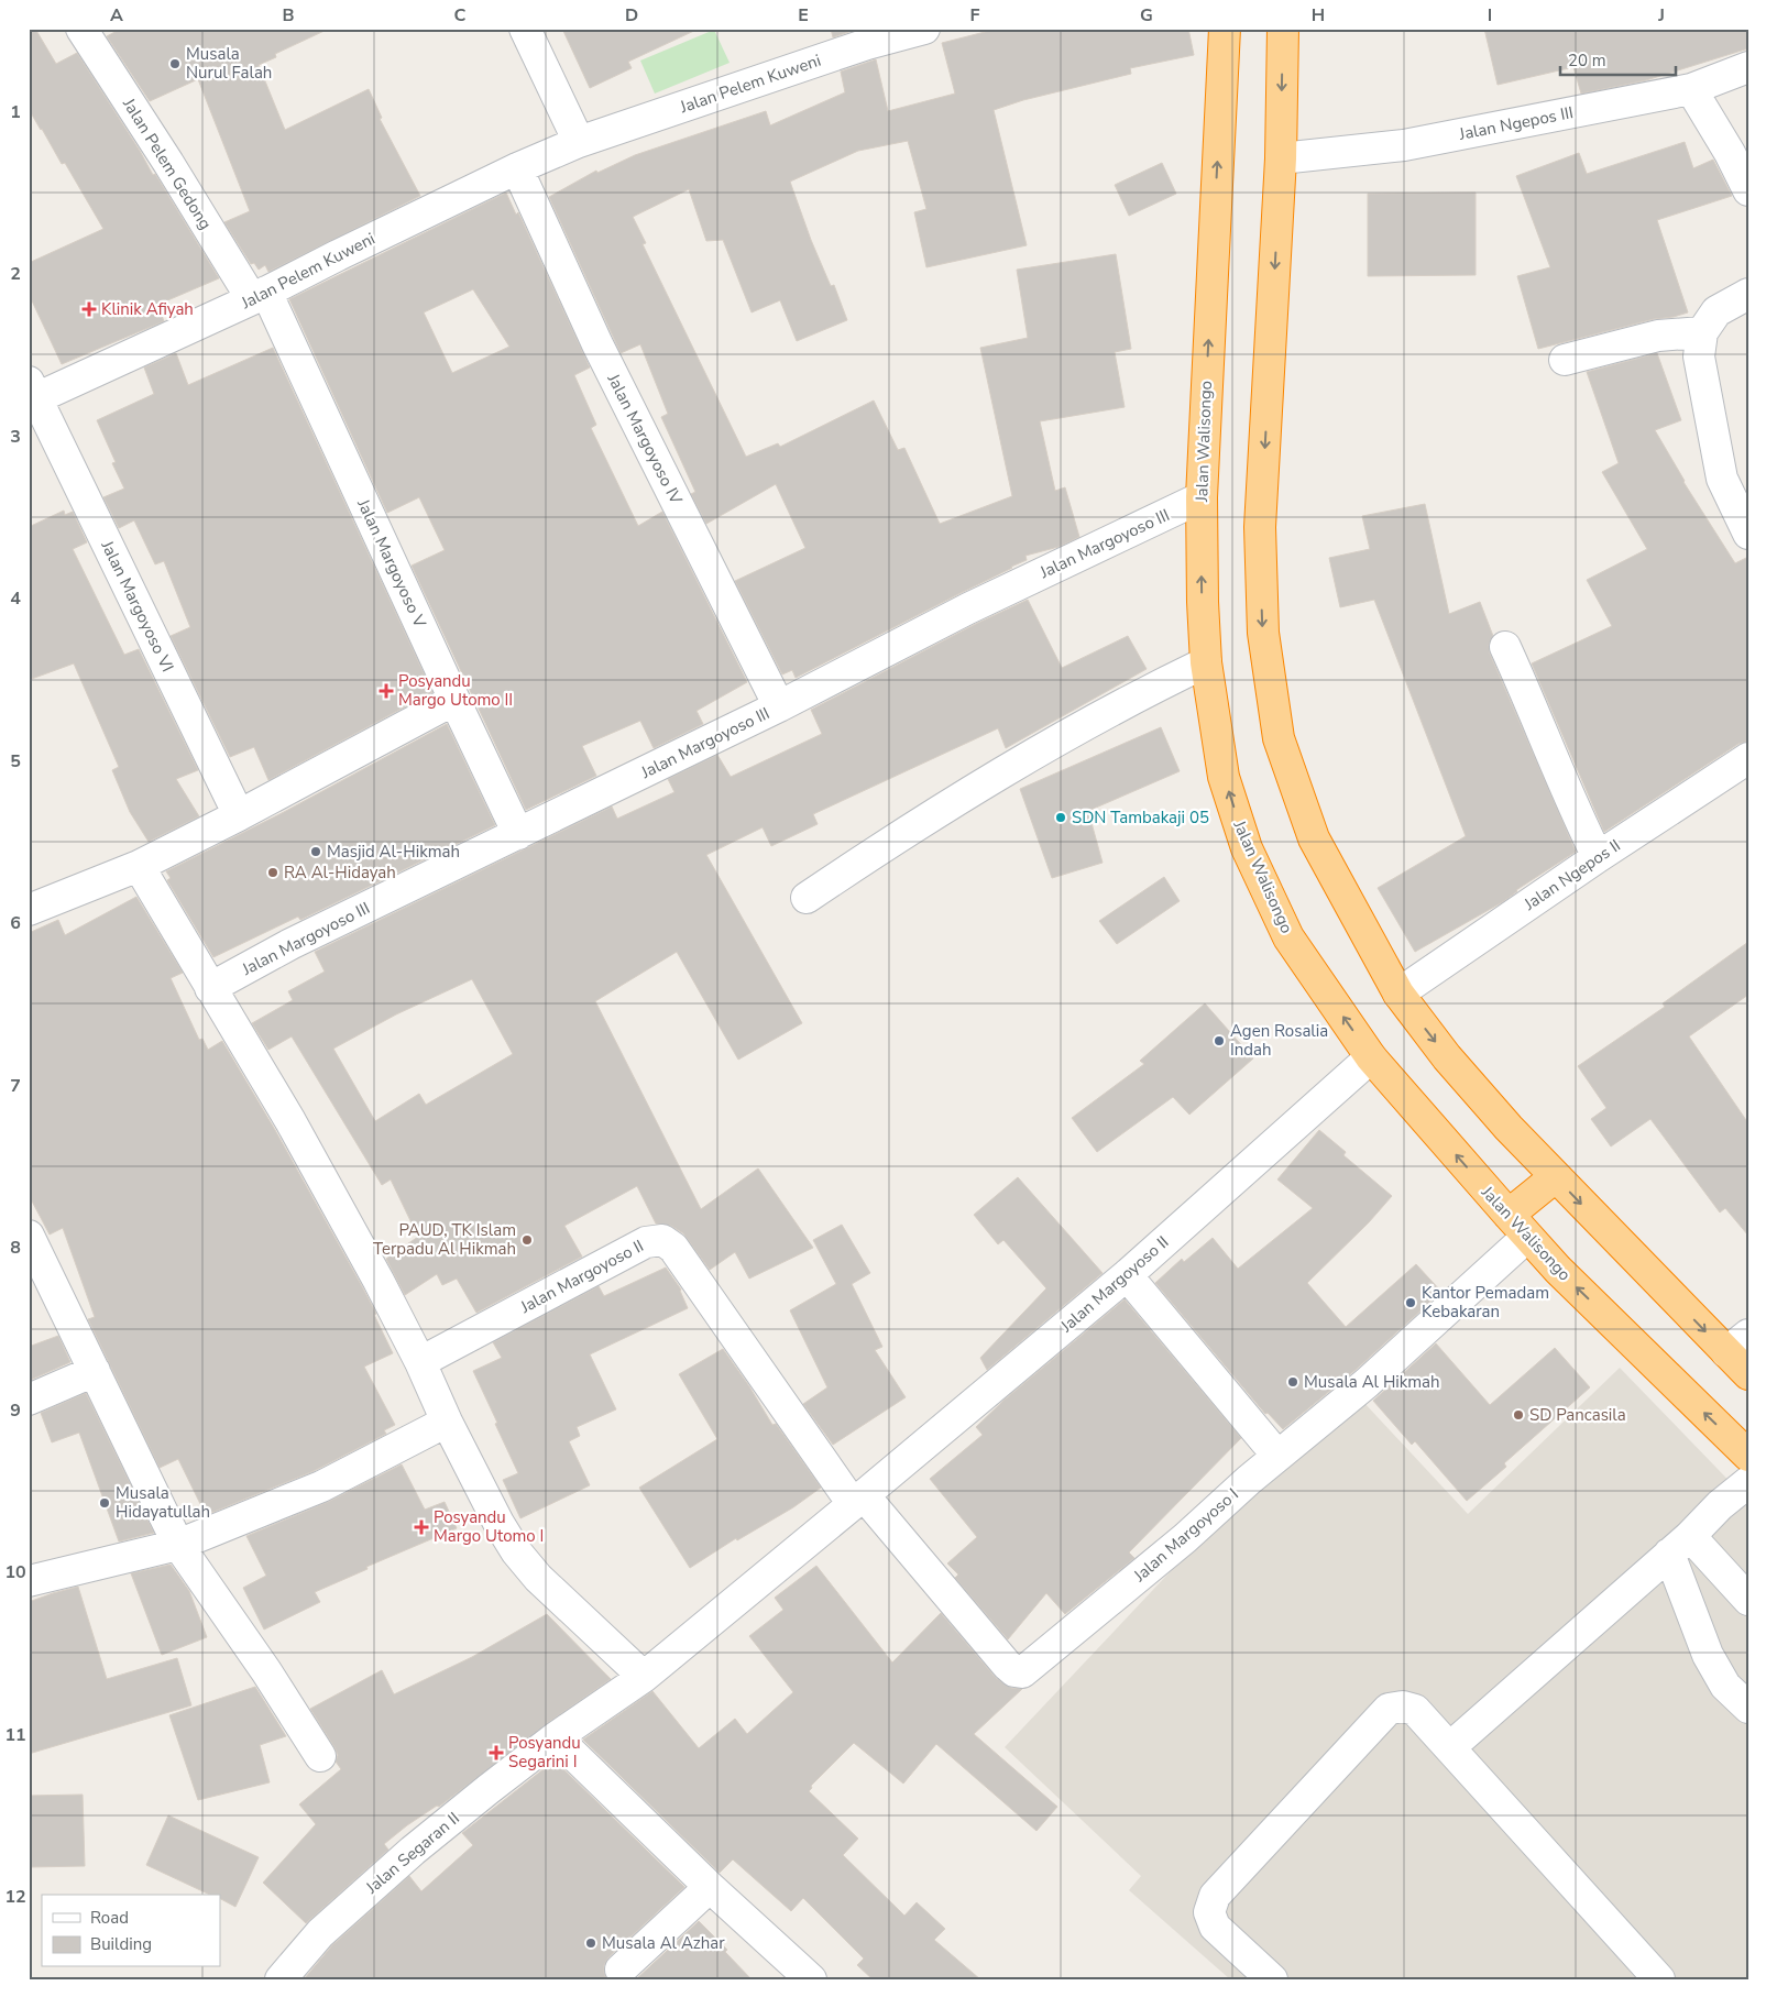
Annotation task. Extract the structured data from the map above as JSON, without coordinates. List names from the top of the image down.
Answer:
{
  "streets": {
    "highway": ["Jalan Walisongo"],
    "street": [
      "Jalan Pelem Kuweni",
      "Jalan Ngepos III",
      "Jalan Pelem Gedong",
      "Jalan Margoyoso IV",
      "Jalan Margoyoso III",
      "Jalan Margoyoso V",
      "Jalan Margoyoso VI",
      "Jalan Ngepos II",
      "Jalan Margoyoso II",
      "Jalan Margoyoso I",
      "Jalan Segaran II"
    ]
  },
  "crossings": [
    ["Jalan Pelem Kuweni", "Jalan Pelem Gedong"],
    ["Jalan Pelem Kuweni", "Jalan Margoyoso IV"],
    ["Jalan Pelem Kuweni", "Jalan Margoyoso V"],
    ["Jalan Pelem Kuweni", "Jalan Margoyoso VI"],
    ["Jalan Pelem Gedong", "Jalan Margoyoso V"],
    ["Jalan Margoyoso IV", "Jalan Margoyoso III"],
    ["Jalan Walisongo", "Jalan Margoyoso III"],
    ["Jalan Walisongo", "Jalan Margoyoso II"],
    ["Jalan Walisongo", "Jalan Margoyoso I"],
    ["Jalan Margoyoso III", "Jalan Margoyoso V"],
    ["Jalan Margoyoso II", "Jalan Margoyoso I"],
    ["Jalan Margoyoso II", "Jalan Segaran II"]
  ],
  "places": {
    "other": [
      "Musala Nurul Falah",
      "SDN Tambakaji 05",
      "Masjid Al-Hikmah",
      "RA Al-Hidayah",
      "Agen Rosalia Indah",
      "PAUD, TK Islam Terpadu Al Hikmah",
      "Kantor Pemadam Kebakaran",
      "Musala Al Hikmah",
      "SD Pancasila",
      "Musala Hidayatullah",
      "Musala Al Azhar"
    ],
    "health": [
      "Klinik Afiyah",
      "Posyandu Margo Utomo II",
      "Posyandu Margo Utomo I",
      "Posyandu Segarini I"
    ]
  },
  "legend": ["Road", "Building"],
  "scale_bar": "20 m",
  "grid": {
    "columns": [
      "A",
      "B",
      "C",
      "D",
      "E",
      "F",
      "G",
      "H",
      "I",
      "J"
    ],
    "rows": [
      "1",
      "2",
      "3",
      "4",
      "5",
      "6",
      "7",
      "8",
      "9",
      "10",
      "11",
      "12"
    ]
  }
}
